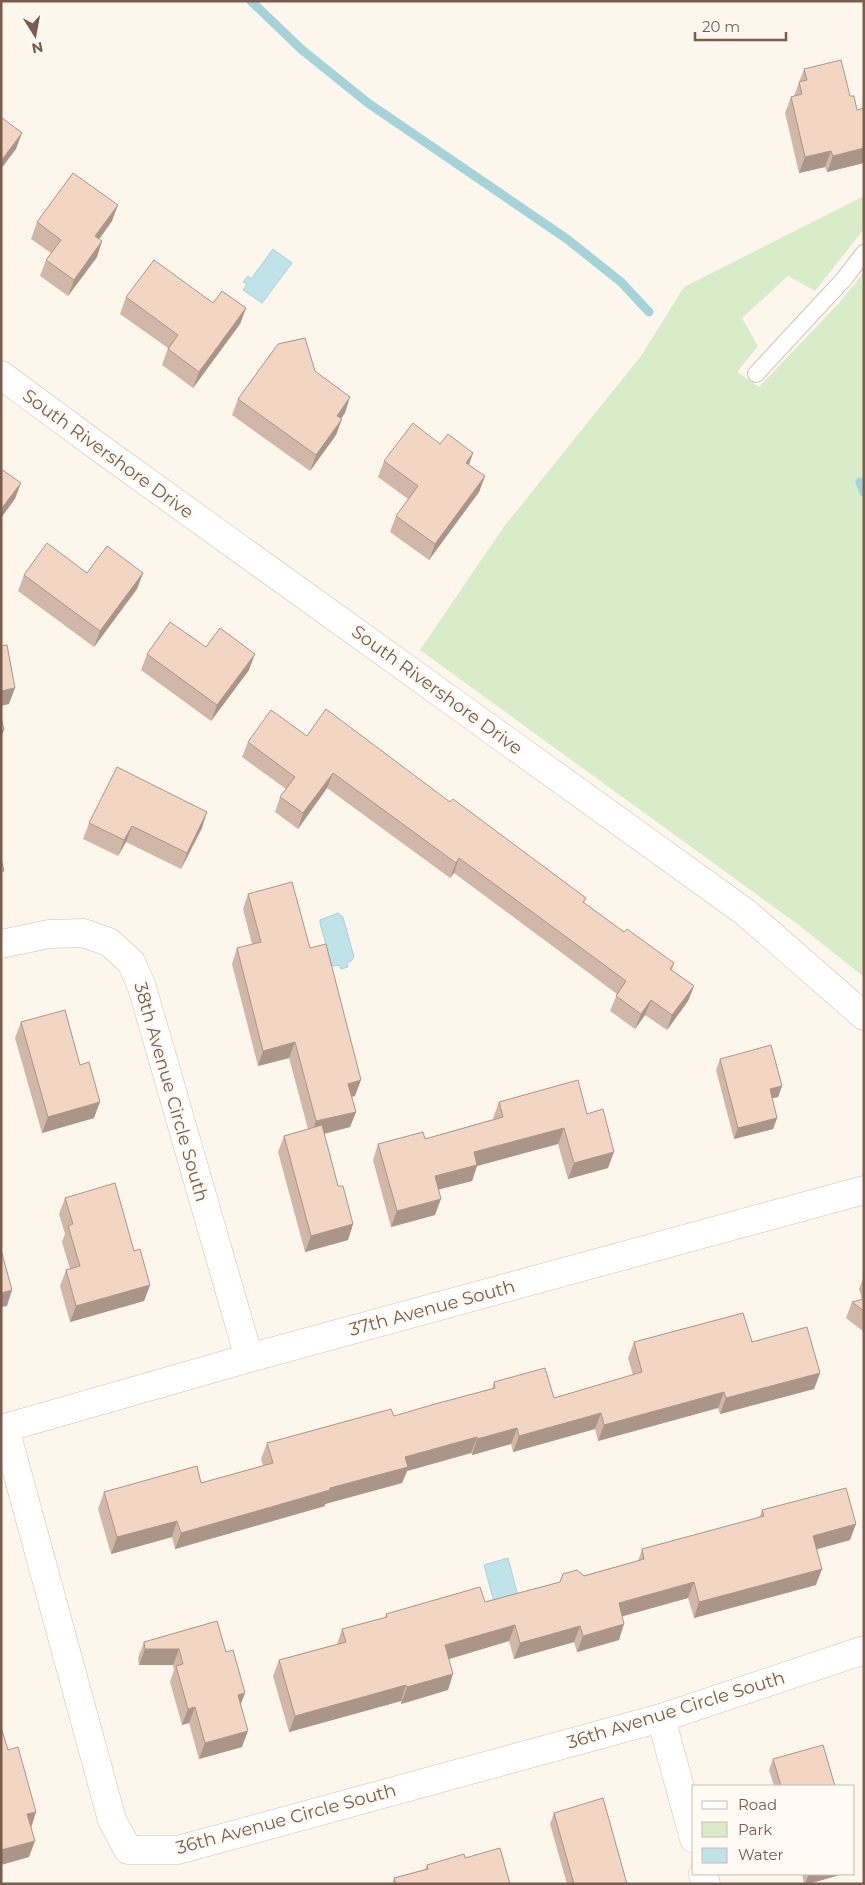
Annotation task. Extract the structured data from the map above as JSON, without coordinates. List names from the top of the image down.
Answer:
{
  "streets": {
    "street": [
      "South Rivershore Drive",
      "38th Avenue Circle South",
      "37th Avenue South",
      "36th Avenue Circle South"
    ]
  },
  "crossings": [
    ["38th Avenue Circle South", "37th Avenue South"],
    ["37th Avenue South", "36th Avenue Circle South"]
  ],
  "legend": ["Road", "Park", "Water"],
  "scale_bar": "20 m",
  "north": "bottom"
}
